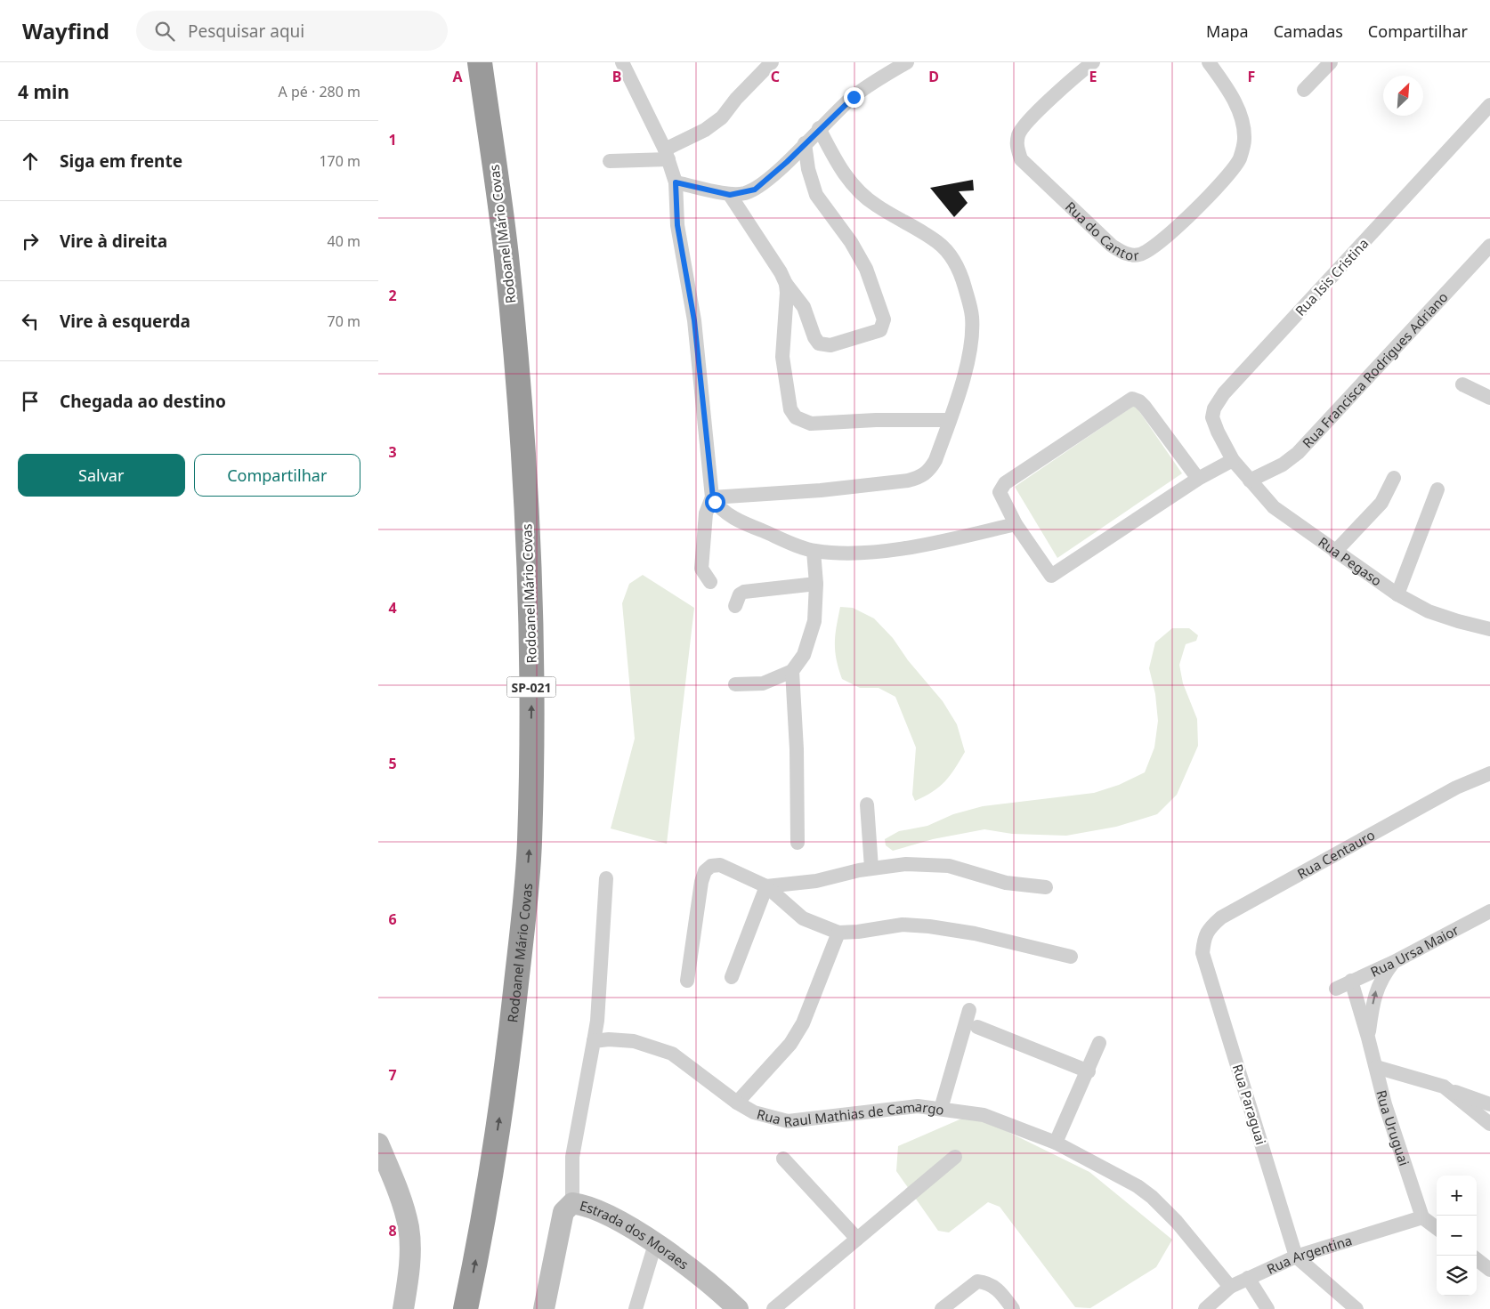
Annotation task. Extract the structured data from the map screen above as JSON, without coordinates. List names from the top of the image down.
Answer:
{
  "streets": {
    "highway": ["Rodoanel Mário Covas", "SP-021"],
    "main road": ["Estrada dos Moraes"],
    "street": [
      "Rua do Cantor",
      "Rua Isis Cristina",
      "Rua Francisca Rodrigues Adriano",
      "Rua Pegaso",
      "Rua Centauro",
      "Rua Ursa Maior",
      "Rua Paraguai",
      "Rua Raul Mathias de Camargo",
      "Rua Uruguai",
      "Rua Argentina"
    ]
  },
  "crossings": [
    ["Rua Isis Cristina", "Rua Pegaso"],
    ["Rua Francisca Rodrigues Adriano", "Rua Pegaso"],
    ["Rua Centauro", "Rua Paraguai"],
    ["Rua Ursa Maior", "Rua Uruguai"],
    ["Rua Paraguai", "Rua Argentina"],
    ["Rua Raul Mathias de Camargo", "Rua Argentina"],
    ["Rua Uruguai", "Rua Argentina"]
  ],
  "one_way": ["Rodoanel Mário Covas"],
  "north": "top right",
  "page": {
    "header": "Wayfind",
    "search": "Pesquisar aqui",
    "nav": ["Mapa", "Camadas", "Compartilhar"],
    "heading": ["4 min", "A pé · 280 m"],
    "list": [
      ["Siga em frente", "170 m"],
      ["Vire à direita", "40 m"],
      ["Vire à esquerda", "70 m"],
      "Chegada ao destino"
    ],
    "buttons": ["Salvar", "Compartilhar"],
    "map_buttons": ["+", "−"]
  },
  "grid": {
    "columns": [
      "A",
      "B",
      "C",
      "D",
      "E",
      "F"
    ],
    "rows": [
      "1",
      "2",
      "3",
      "4",
      "5",
      "6",
      "7",
      "8"
    ]
  }
}
